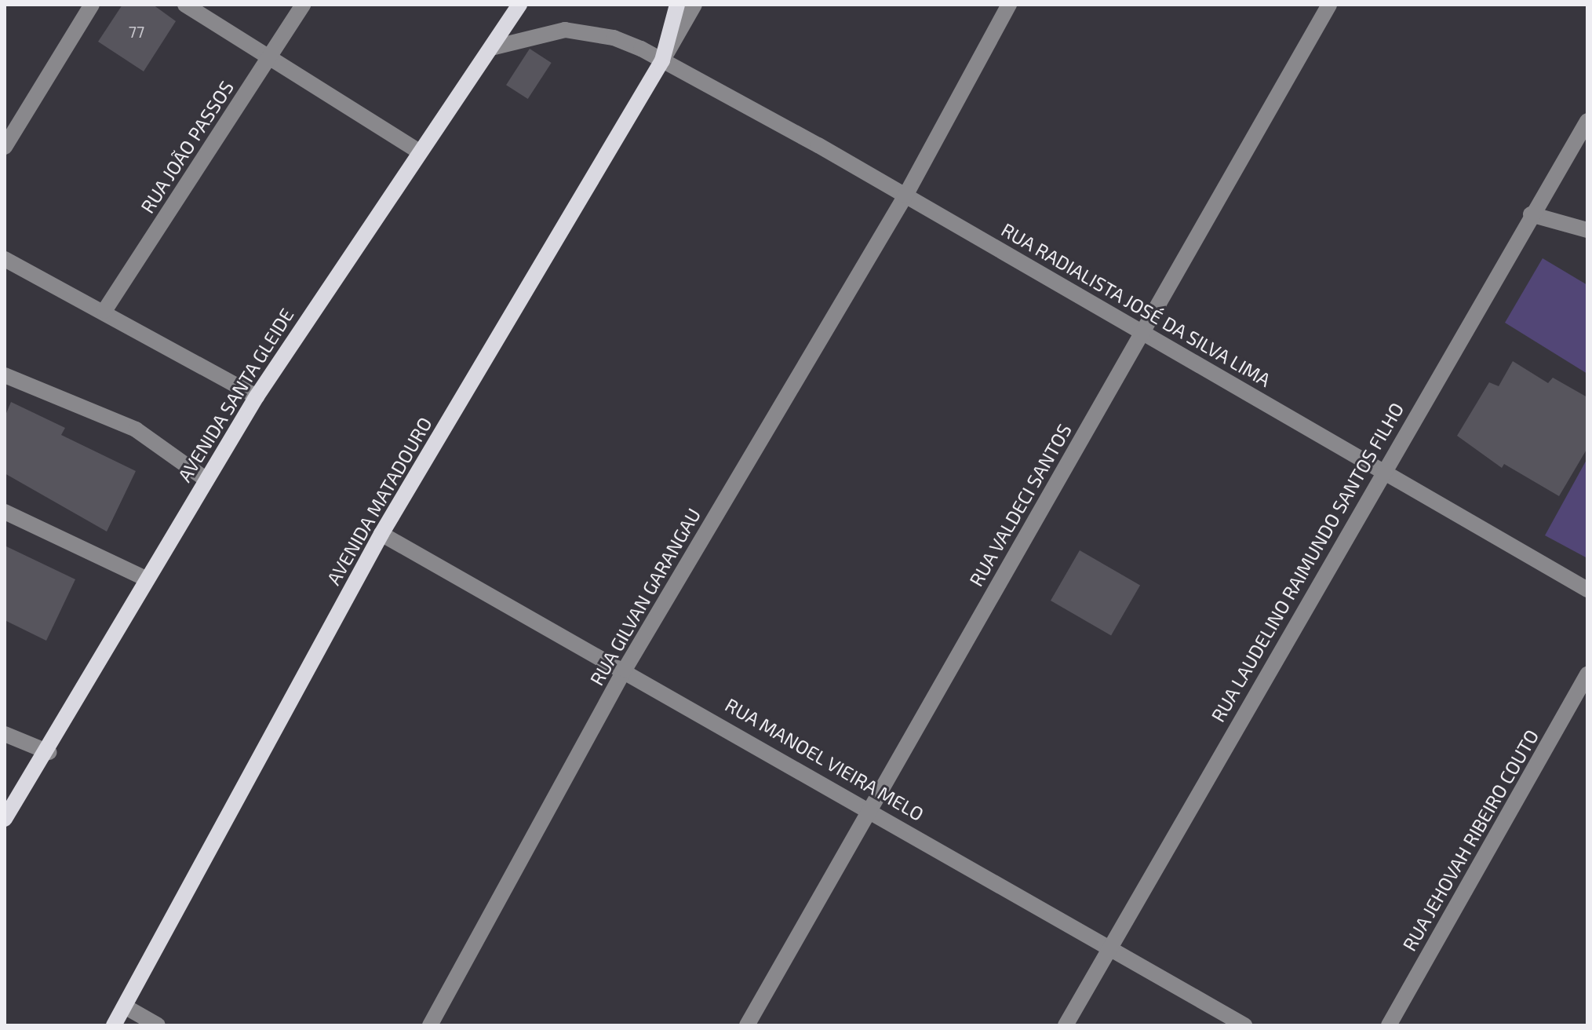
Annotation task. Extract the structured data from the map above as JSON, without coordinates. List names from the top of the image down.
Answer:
{
  "streets": {
    "main road": ["AVENIDA SANTA GLEIDE", "AVENIDA MATADOURO"],
    "street": [
      "RUA JOÃO PASSOS",
      "RUA RADIALISTA JOSÉ DA SILVA LIMA",
      "RUA VALDECI SANTOS",
      "RUA LAUDELINO RAIMUNDO SANTOS FILHO",
      "RUA GILVAN GARANGAU",
      "RUA MANOEL VIEIRA MELO",
      "RUA JEHOVAH RIBEIRO COUTO"
    ]
  },
  "crossings": [
    ["RUA RADIALISTA JOSÉ DA SILVA LIMA", "AVENIDA SANTA GLEIDE"],
    ["RUA RADIALISTA JOSÉ DA SILVA LIMA", "AVENIDA MATADOURO"],
    ["RUA RADIALISTA JOSÉ DA SILVA LIMA", "RUA VALDECI SANTOS"],
    ["RUA RADIALISTA JOSÉ DA SILVA LIMA", "RUA LAUDELINO RAIMUNDO SANTOS FILHO"],
    ["RUA RADIALISTA JOSÉ DA SILVA LIMA", "RUA GILVAN GARANGAU"],
    ["AVENIDA MATADOURO", "RUA MANOEL VIEIRA MELO"],
    ["RUA VALDECI SANTOS", "RUA MANOEL VIEIRA MELO"],
    ["RUA LAUDELINO RAIMUNDO SANTOS FILHO", "RUA MANOEL VIEIRA MELO"],
    ["RUA GILVAN GARANGAU", "RUA MANOEL VIEIRA MELO"]
  ],
  "house_numbers": ["77"]
}
